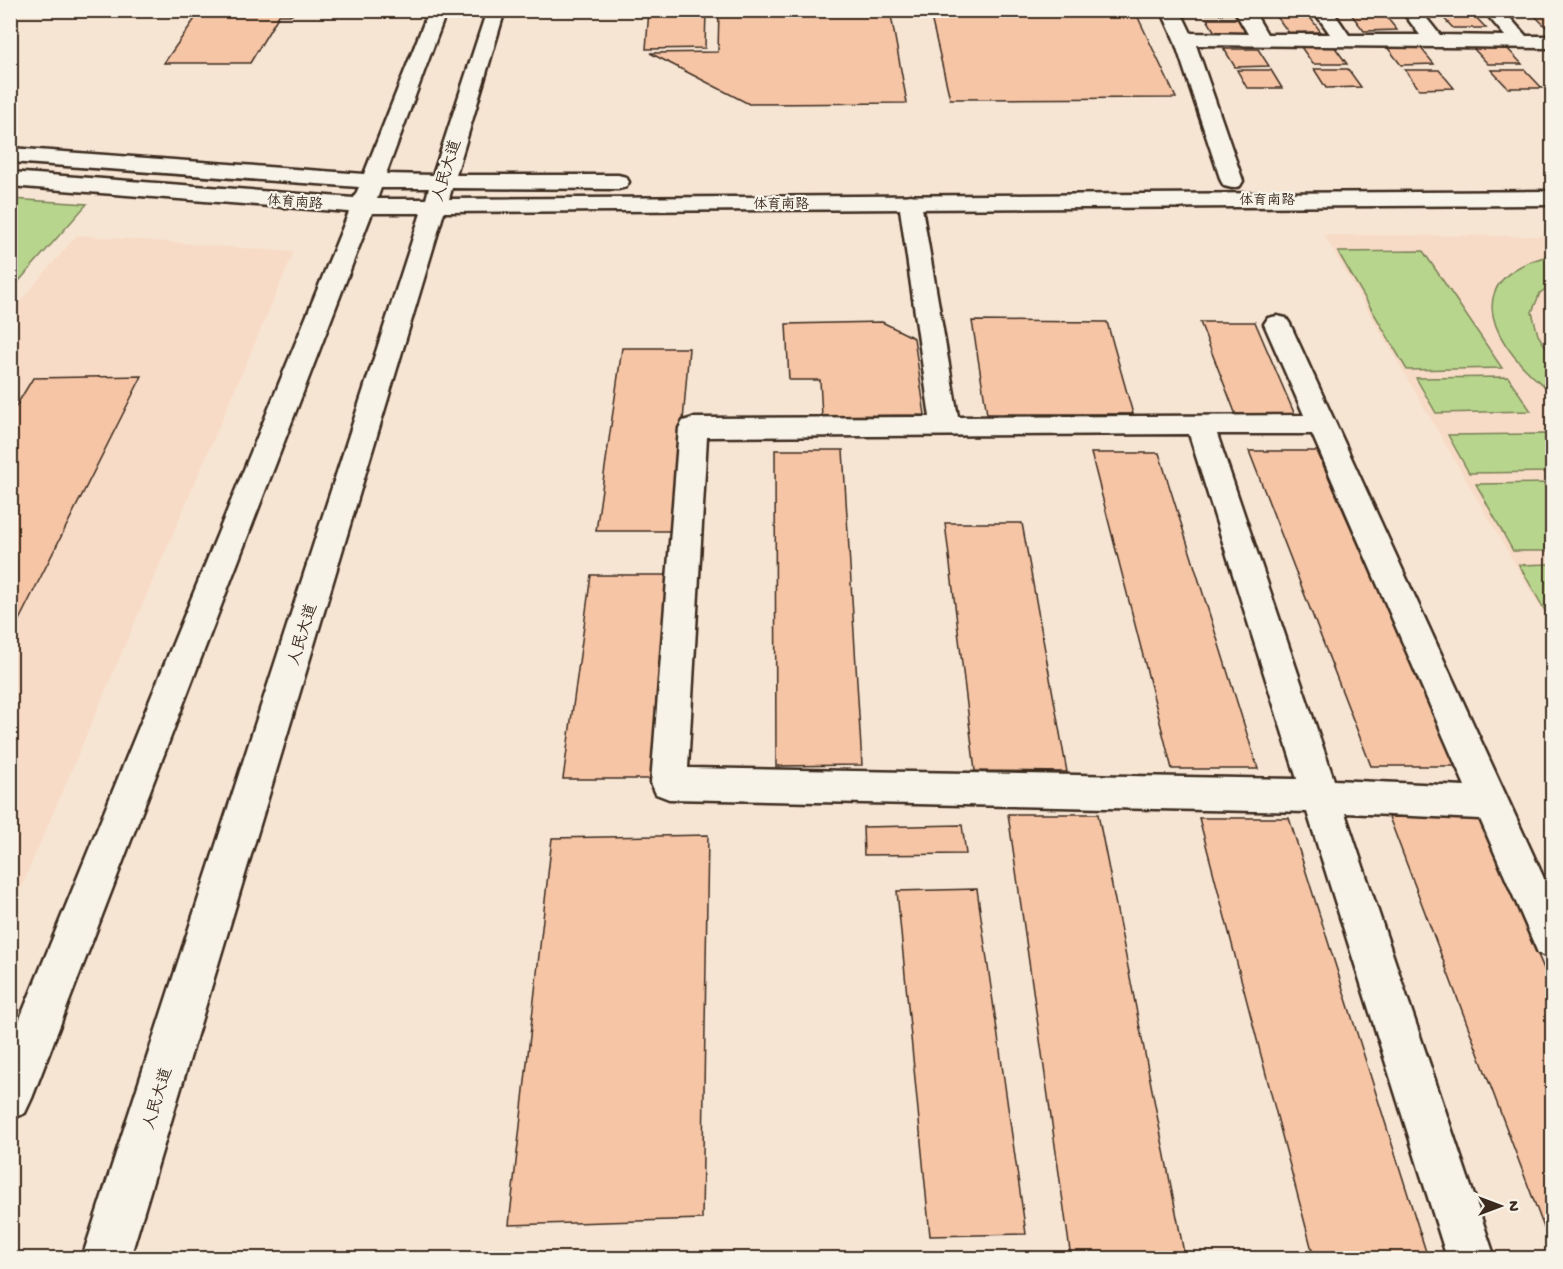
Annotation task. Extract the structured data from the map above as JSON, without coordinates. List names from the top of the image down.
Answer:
{
  "streets": {
    "main road": ["人民大道", "体育南路"]
  },
  "crossings": [
    ["人民大道", "体育南路"]
  ],
  "north": "right"
}
